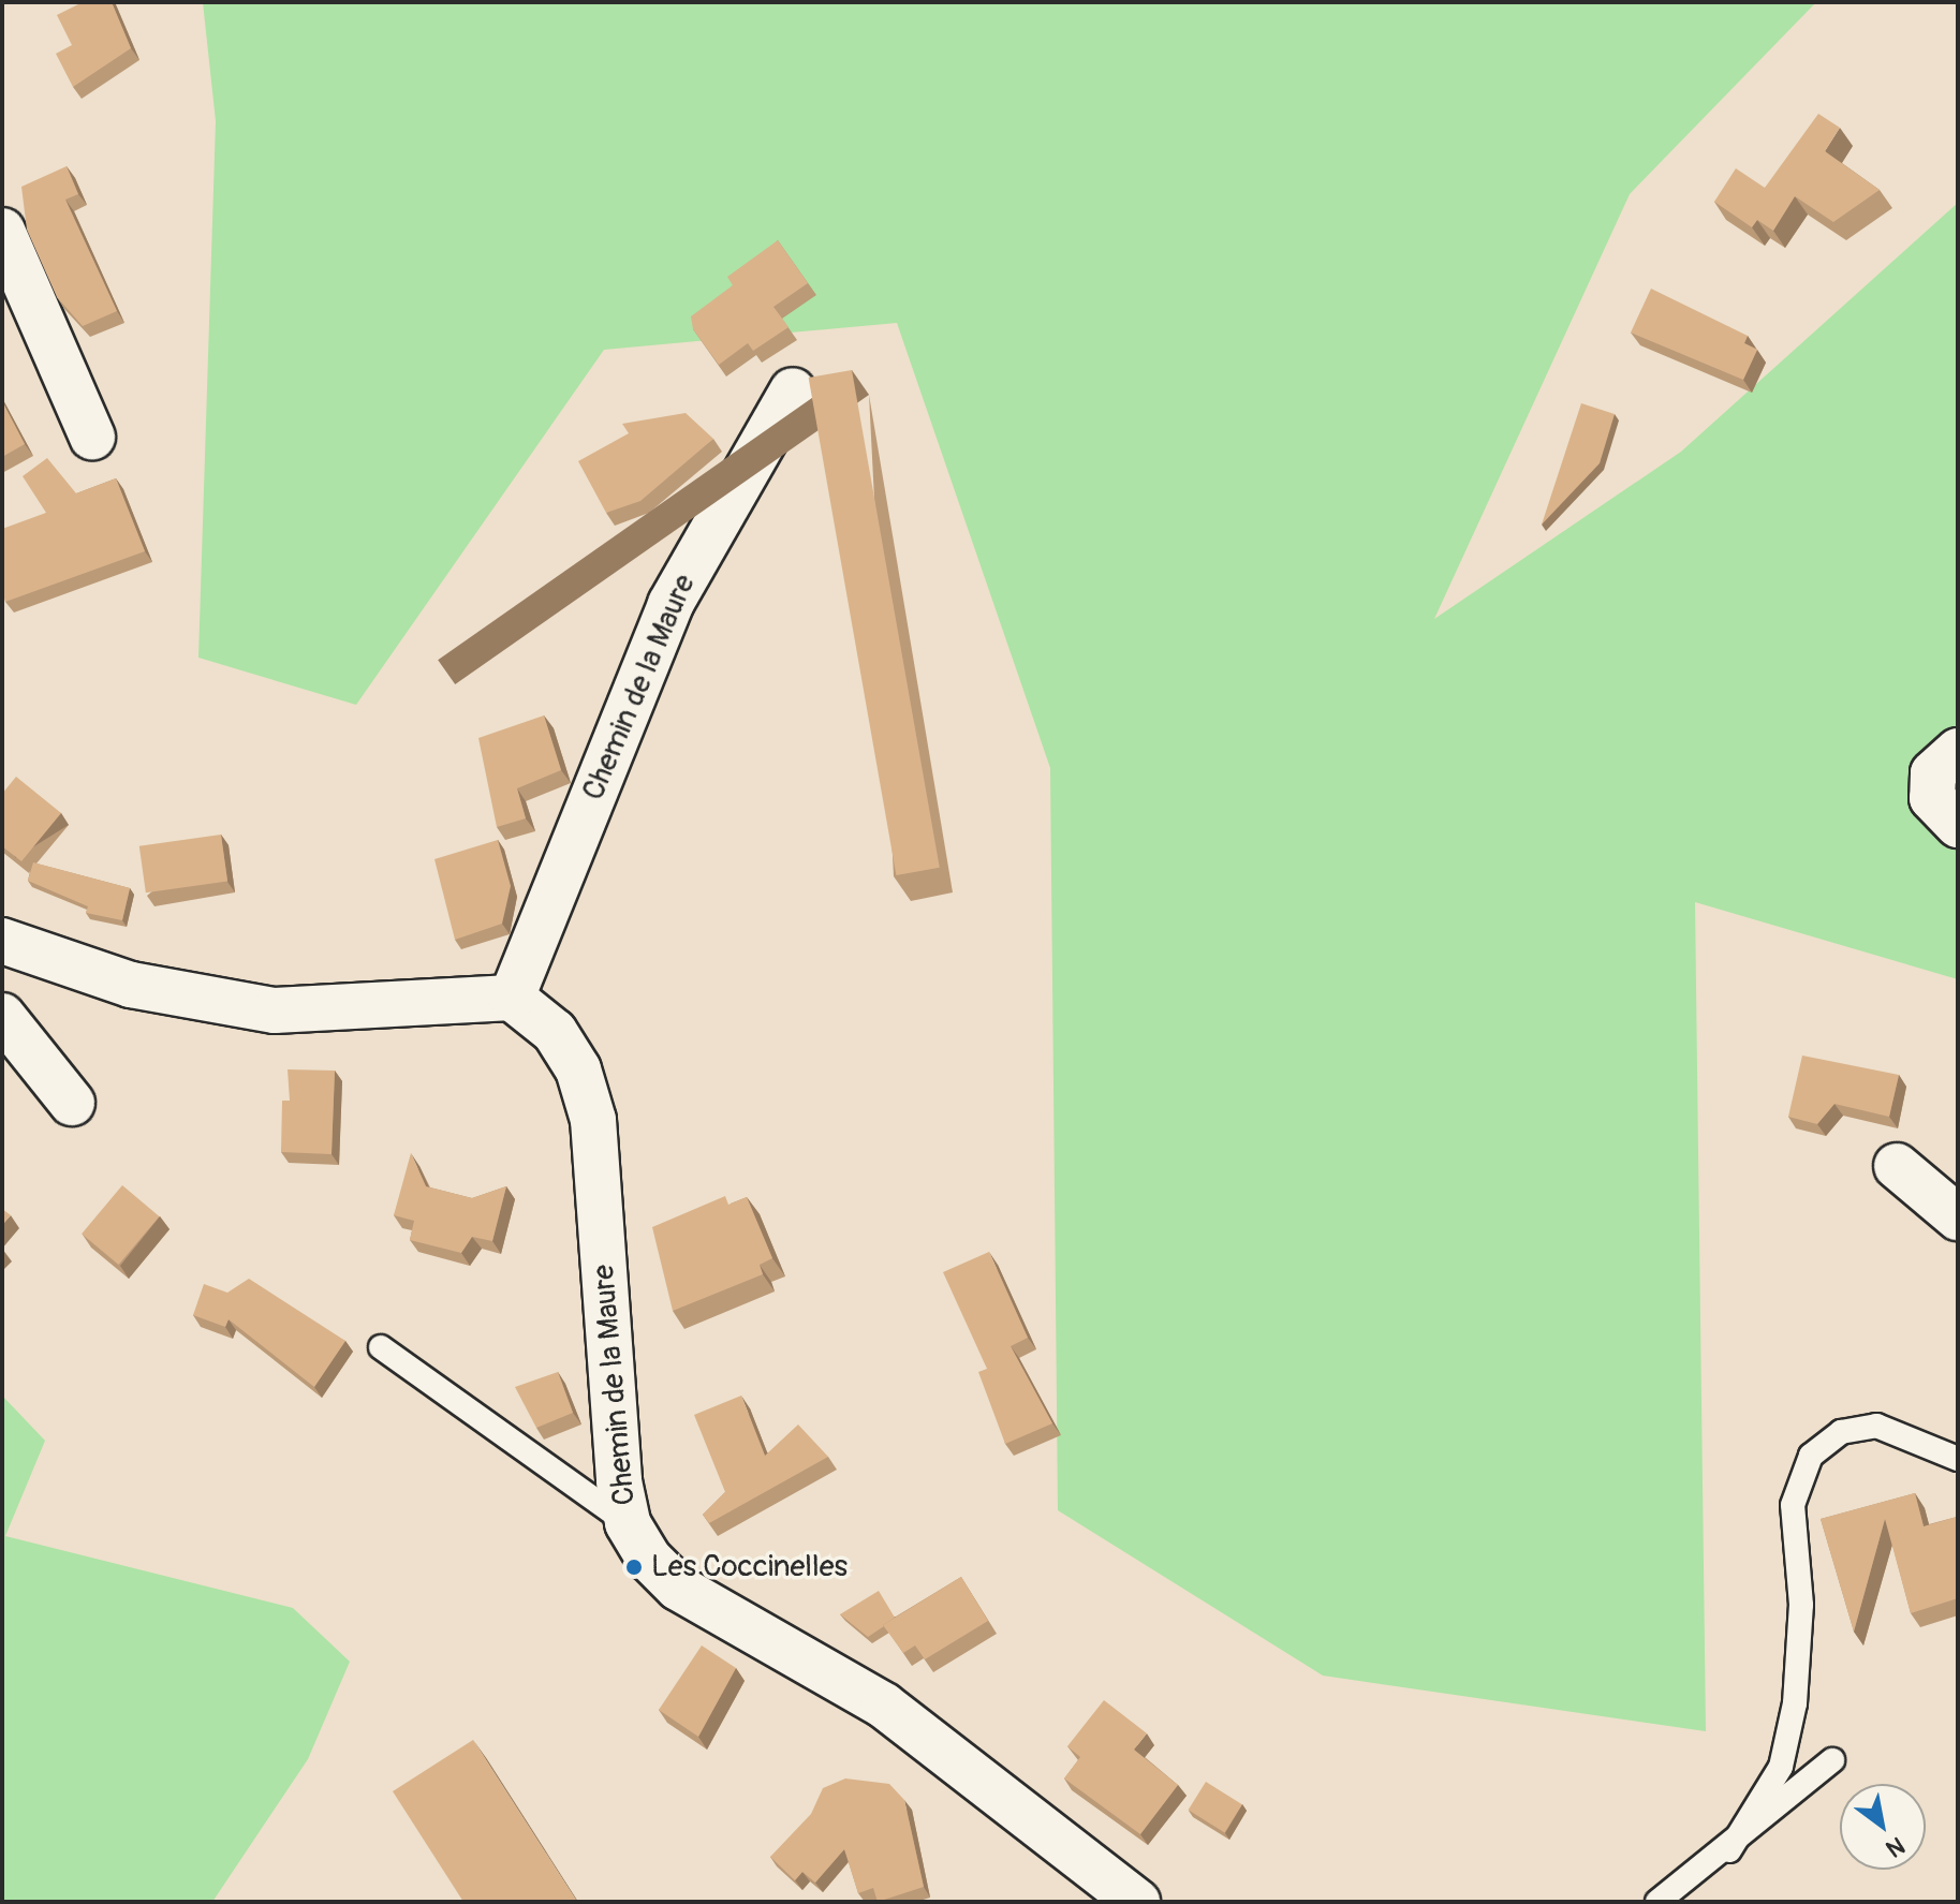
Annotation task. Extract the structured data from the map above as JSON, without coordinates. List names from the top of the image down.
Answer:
{
  "streets": {
    "street": ["Chemin de la Maure"]
  },
  "places": ["Les Coccinelles"],
  "north": "bottom right"
}
